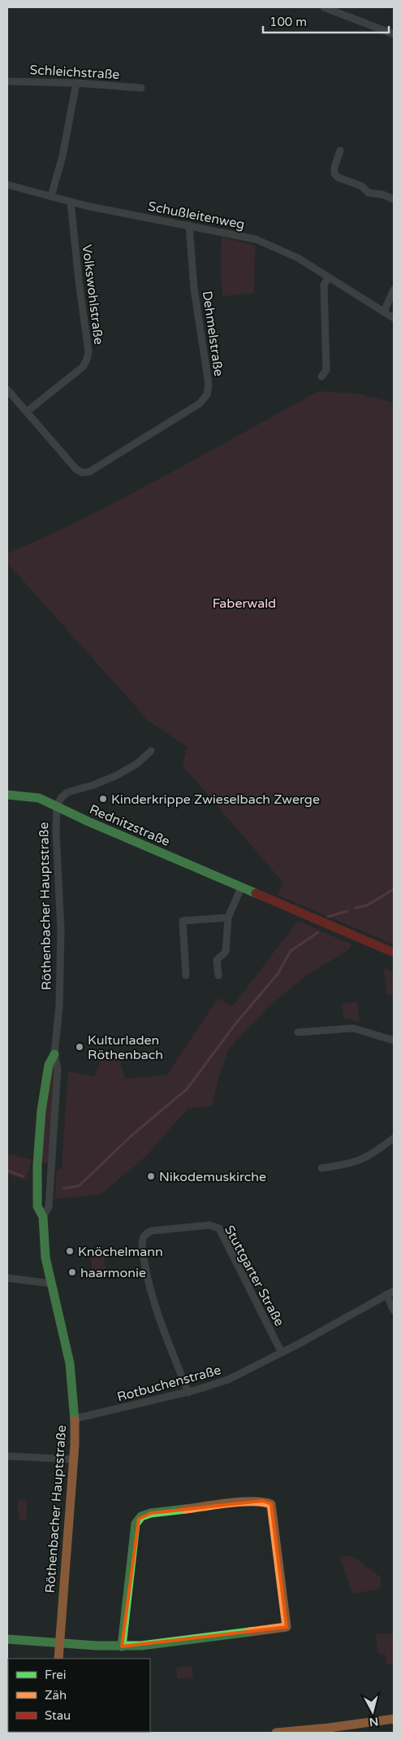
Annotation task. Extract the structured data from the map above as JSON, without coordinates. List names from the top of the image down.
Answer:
{
  "streets": {
    "street": [
      "Schleichstraße",
      "Schußleitenweg",
      "Volkswohlstraße",
      "Dehmelstraße",
      "Rednitzstraße",
      "Röthenbacher Hauptstraße",
      "Stuttgarter Straße",
      "Rotbuchenstraße"
    ]
  },
  "crossings": [
    ["Schußleitenweg", "Volkswohlstraße"],
    ["Schußleitenweg", "Dehmelstraße"],
    ["Volkswohlstraße", "Dehmelstraße"],
    ["Rednitzstraße", "Röthenbacher Hauptstraße"],
    ["Röthenbacher Hauptstraße", "Rotbuchenstraße"],
    ["Stuttgarter Straße", "Rotbuchenstraße"]
  ],
  "parks": ["Faberwald"],
  "places": [
    "Kinderkrippe Zwieselbach Zwerge",
    "Kulturladen Röthenbach",
    "Nikodemuskirche",
    "Knöchelmann",
    "haarmonie"
  ],
  "legend": ["Frei", "Zäh", "Stau"],
  "scale_bar": "100 m",
  "north": "bottom"
}
